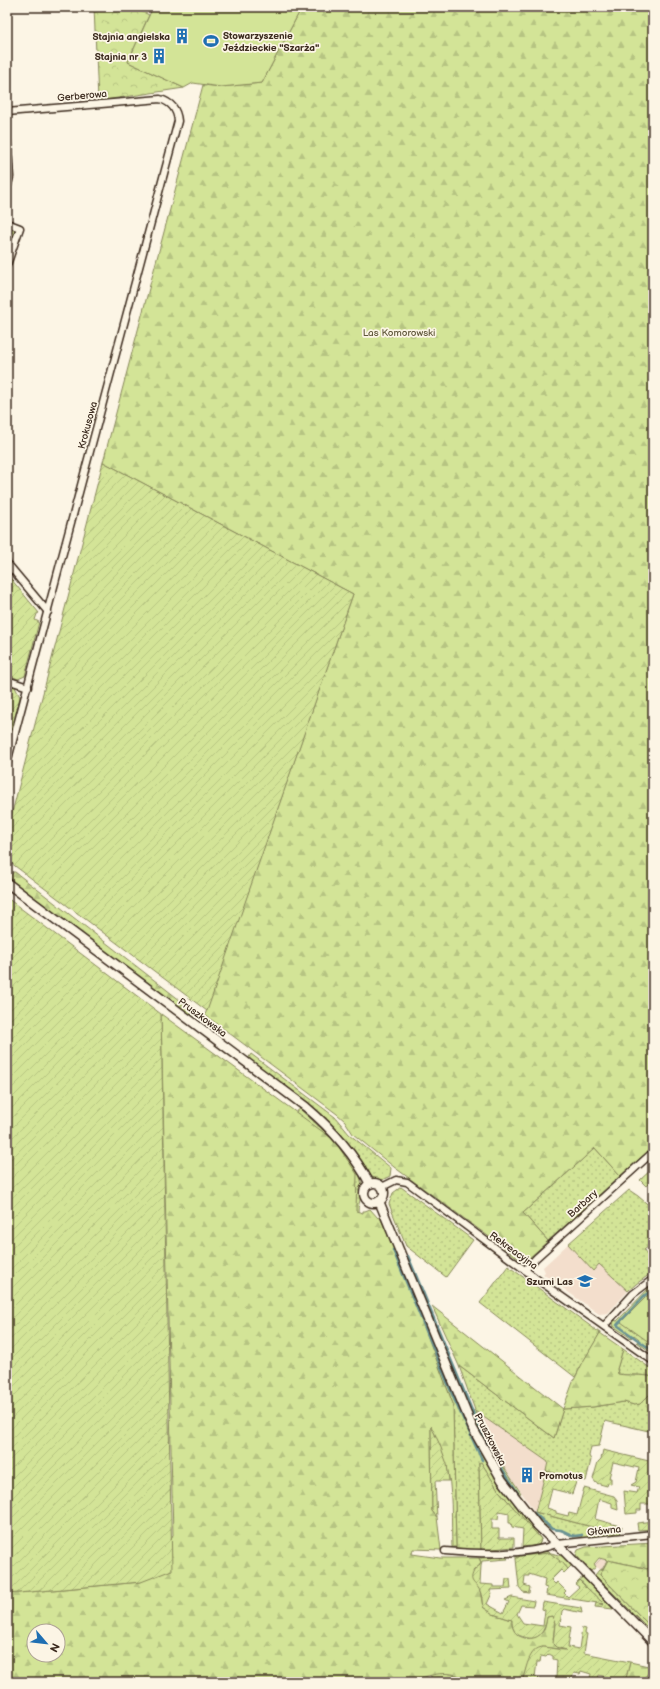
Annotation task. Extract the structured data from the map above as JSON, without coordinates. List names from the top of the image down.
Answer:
{
  "streets": {
    "street": [
      "Gerberowa",
      "Krokusowa",
      "Pruszkowska",
      "Barbary",
      "Rekreacyjna",
      "Główna"
    ]
  },
  "crossings": [
    ["Gerberowa", "Krokusowa"],
    ["Pruszkowska", "Rekreacyjna"],
    ["Pruszkowska", "Główna"],
    ["Barbary", "Rekreacyjna"]
  ],
  "parks": ["Las Komorowski"],
  "places": {
    "building": ["Stajnia angielska", "Stajnia nr 3", "Promotus"],
    "sports": ["Stowarzyszenie Jeździeckie \"Szarża\""],
    "school or university": ["Szumi Las"]
  },
  "north": "bottom right"
}
